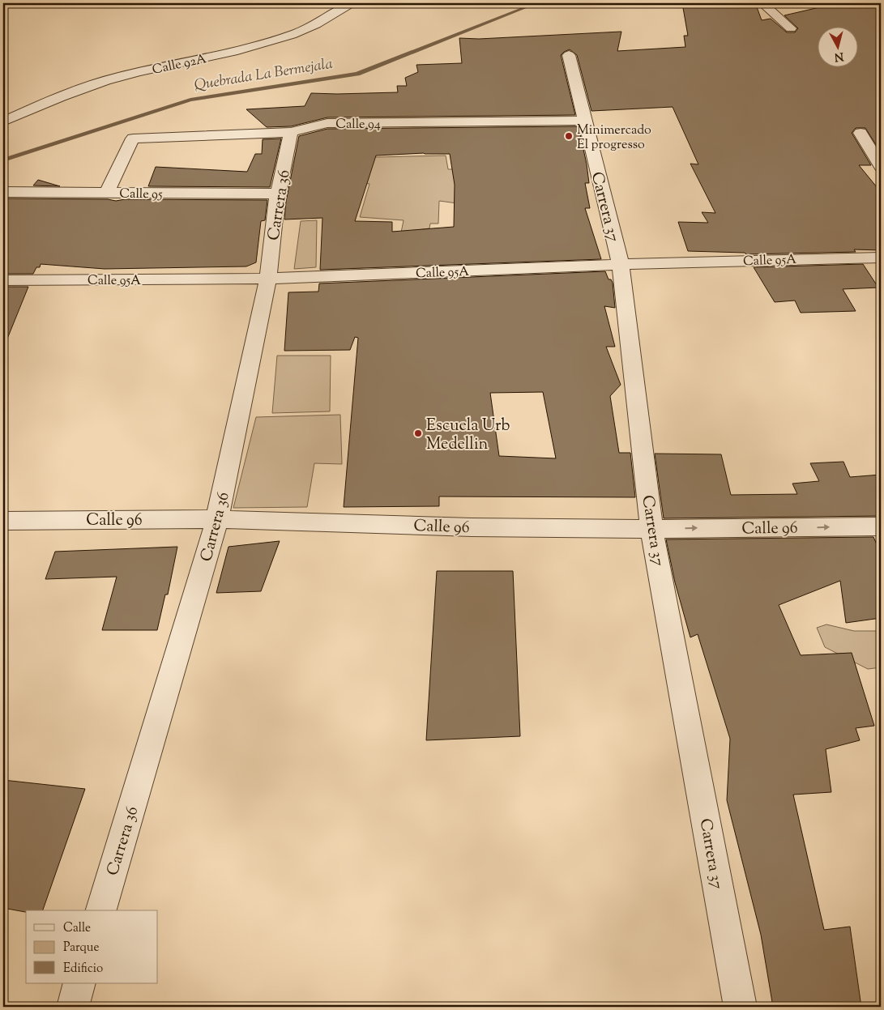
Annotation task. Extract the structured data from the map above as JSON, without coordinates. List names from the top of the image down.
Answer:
{
  "streets": {
    "street": [
      "Calle 92A",
      "Calle 94",
      "Calle 95",
      "Carrera 36",
      "Carrera 37",
      "Calle 95A",
      "Calle 96"
    ]
  },
  "crossings": [
    ["Calle 94", "Calle 95"],
    ["Calle 94", "Carrera 36"],
    ["Calle 94", "Carrera 37"],
    ["Calle 95", "Carrera 36"],
    ["Carrera 36", "Calle 95A"],
    ["Carrera 36", "Calle 96"],
    ["Carrera 37", "Calle 95A"],
    ["Carrera 37", "Calle 96"]
  ],
  "water": ["Quebrada La Bermejala"],
  "places": ["Minimercado El progresso", "Escuela Urb Medellin"],
  "legend": ["Calle", "Parque", "Edificio"],
  "north": "bottom"
}
